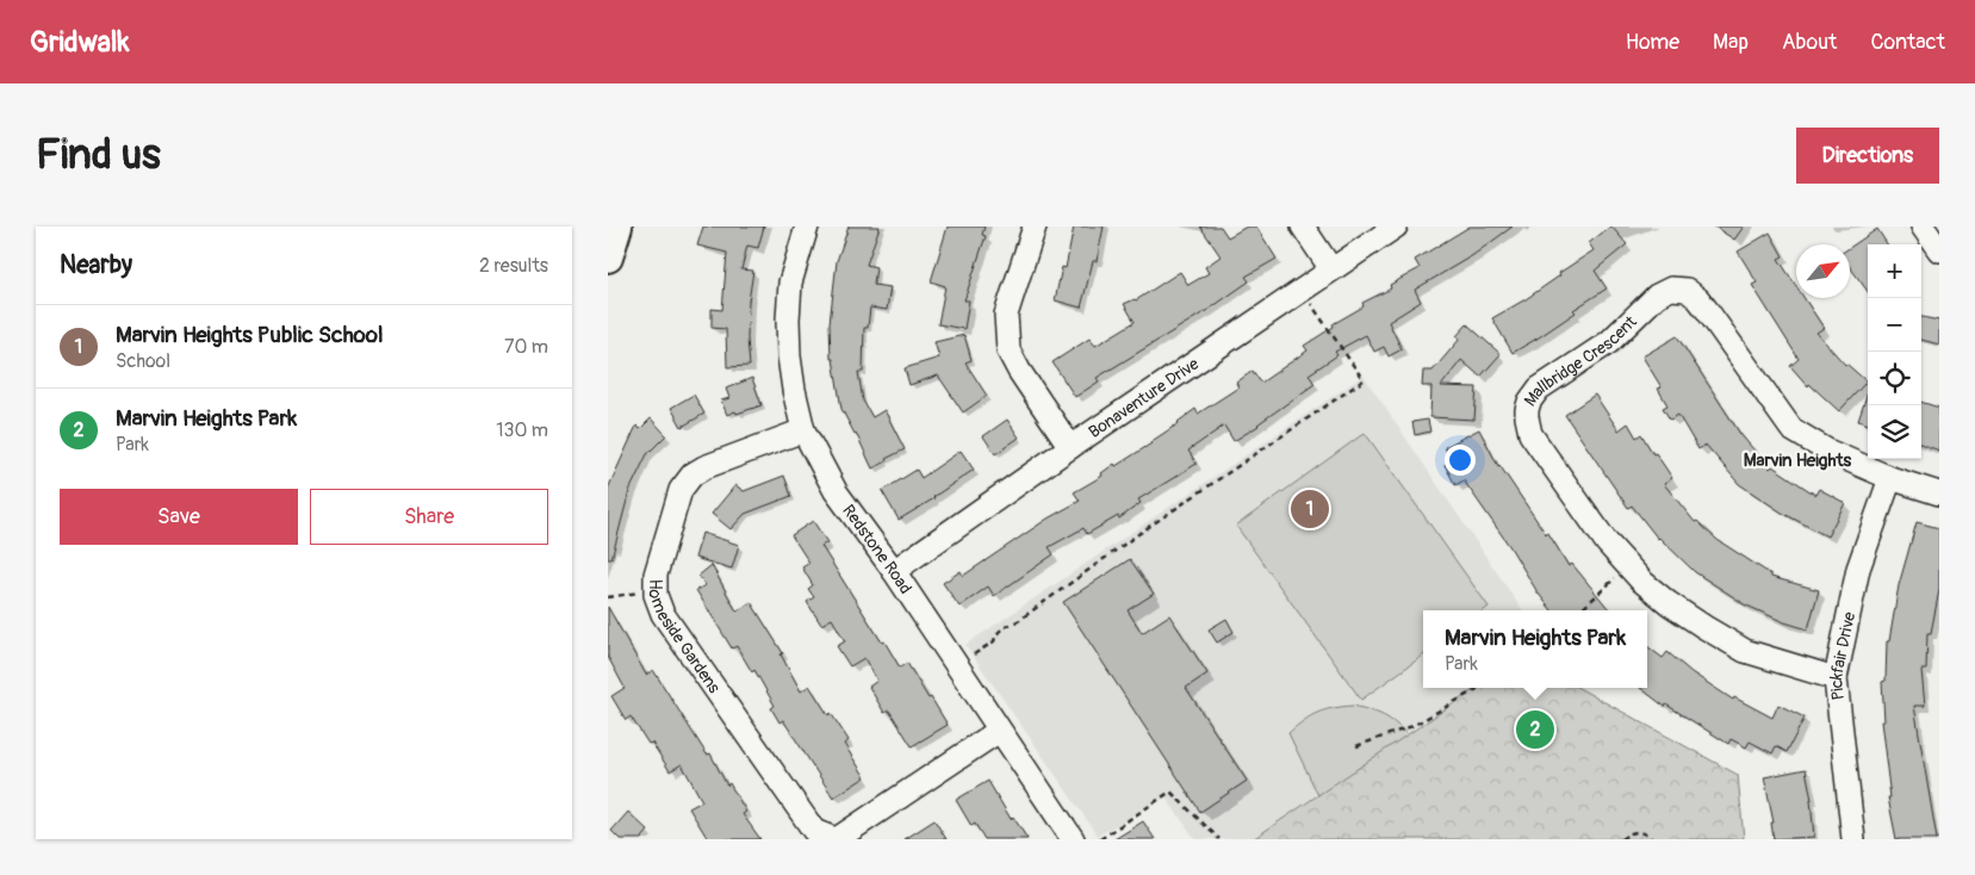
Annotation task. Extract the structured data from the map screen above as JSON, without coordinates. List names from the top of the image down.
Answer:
{
  "streets": {
    "street": [
      "Mallbridge Crescent",
      "Bonaventure Drive",
      "Redstone Road",
      "Homeside Gardens",
      "Pickfair Drive"
    ]
  },
  "crossings": [
    ["Mallbridge Crescent", "Pickfair Drive"],
    ["Bonaventure Drive", "Redstone Road"],
    ["Redstone Road", "Homeside Gardens"]
  ],
  "districts": ["Marvin Heights"],
  "north": "top right",
  "page": {
    "header": "Gridwalk",
    "nav": [
      "Home",
      "Map",
      "About",
      "Contact"
    ],
    "buttons": [
      "Directions",
      ["Save", "Share"]
    ],
    "title": "Find us",
    "heading": ["Nearby", "2 results"],
    "map_buttons": ["+", "−"],
    "list": [
      {
        "mark": "1",
        "name": "Marvin Heights Public School",
        "note": "School",
        "value": "70 m"
      },
      {
        "mark": "2",
        "name": "Marvin Heights Park",
        "note": "Park",
        "value": "130 m"
      }
    ],
    "pins": ["1", "2"],
    "popup": ["Marvin Heights Park", "Park"]
  }
}
